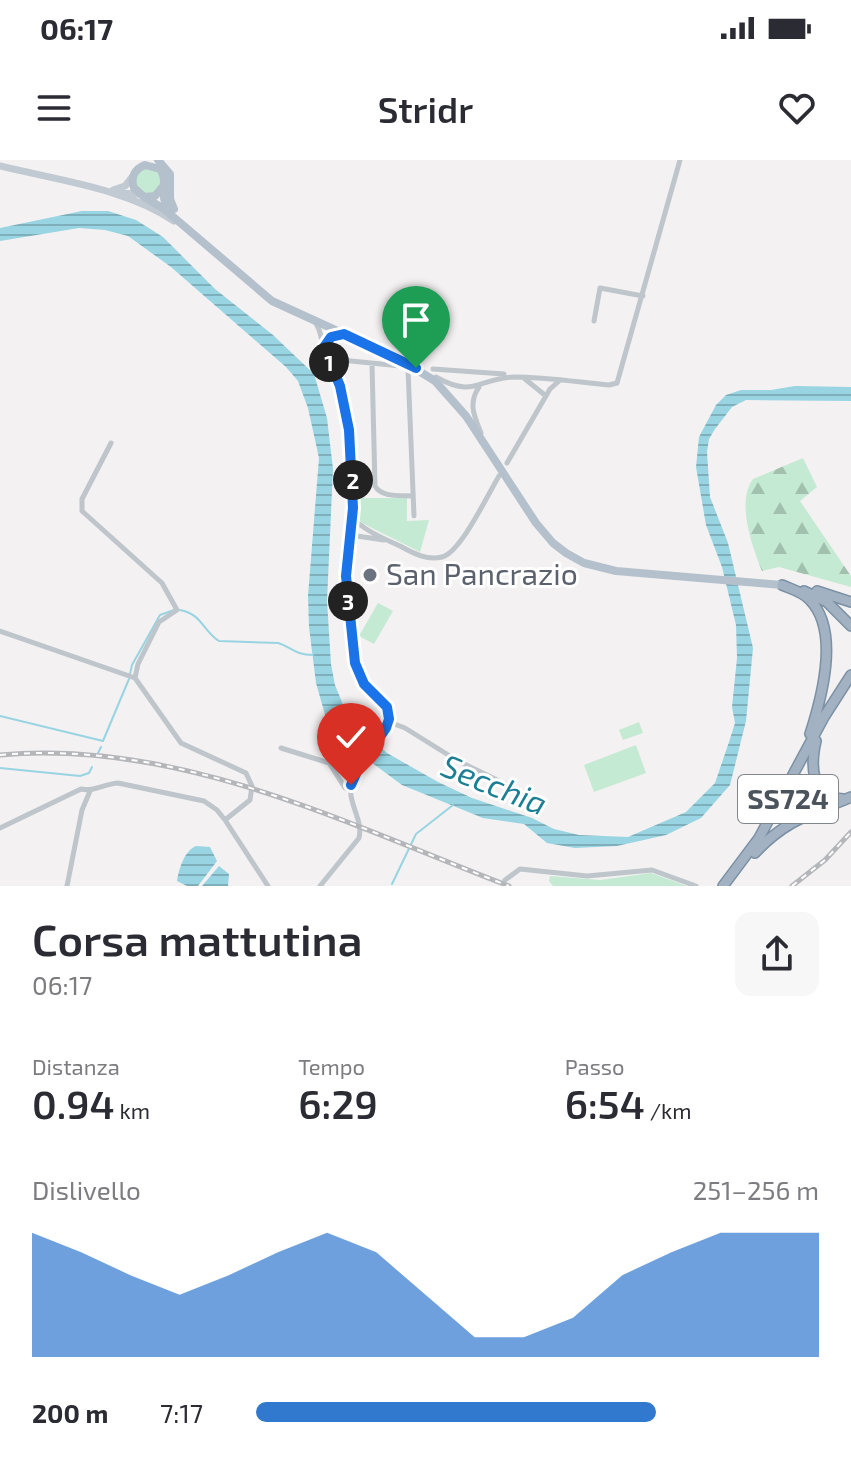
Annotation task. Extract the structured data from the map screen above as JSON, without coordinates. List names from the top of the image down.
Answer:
{
  "streets": {
    "highway": ["SS724"]
  },
  "water": ["Secchia"],
  "places": ["San Pancrazio"],
  "page": {
    "status": "06:17",
    "header": "Stridr",
    "pins": ["1", "2", "3"],
    "heading": ["Corsa mattutina", "06:17"],
    "stats": [
      ["Distanza", "0.94 km"],
      ["Tempo", "6:29"],
      ["Passo", "6:54 /km"]
    ],
    "chart": ["Dislivello", "251–256 m"],
    "list": [
      {
        "name": "200 m",
        "note": "7:17"
      }
    ]
  }
}
